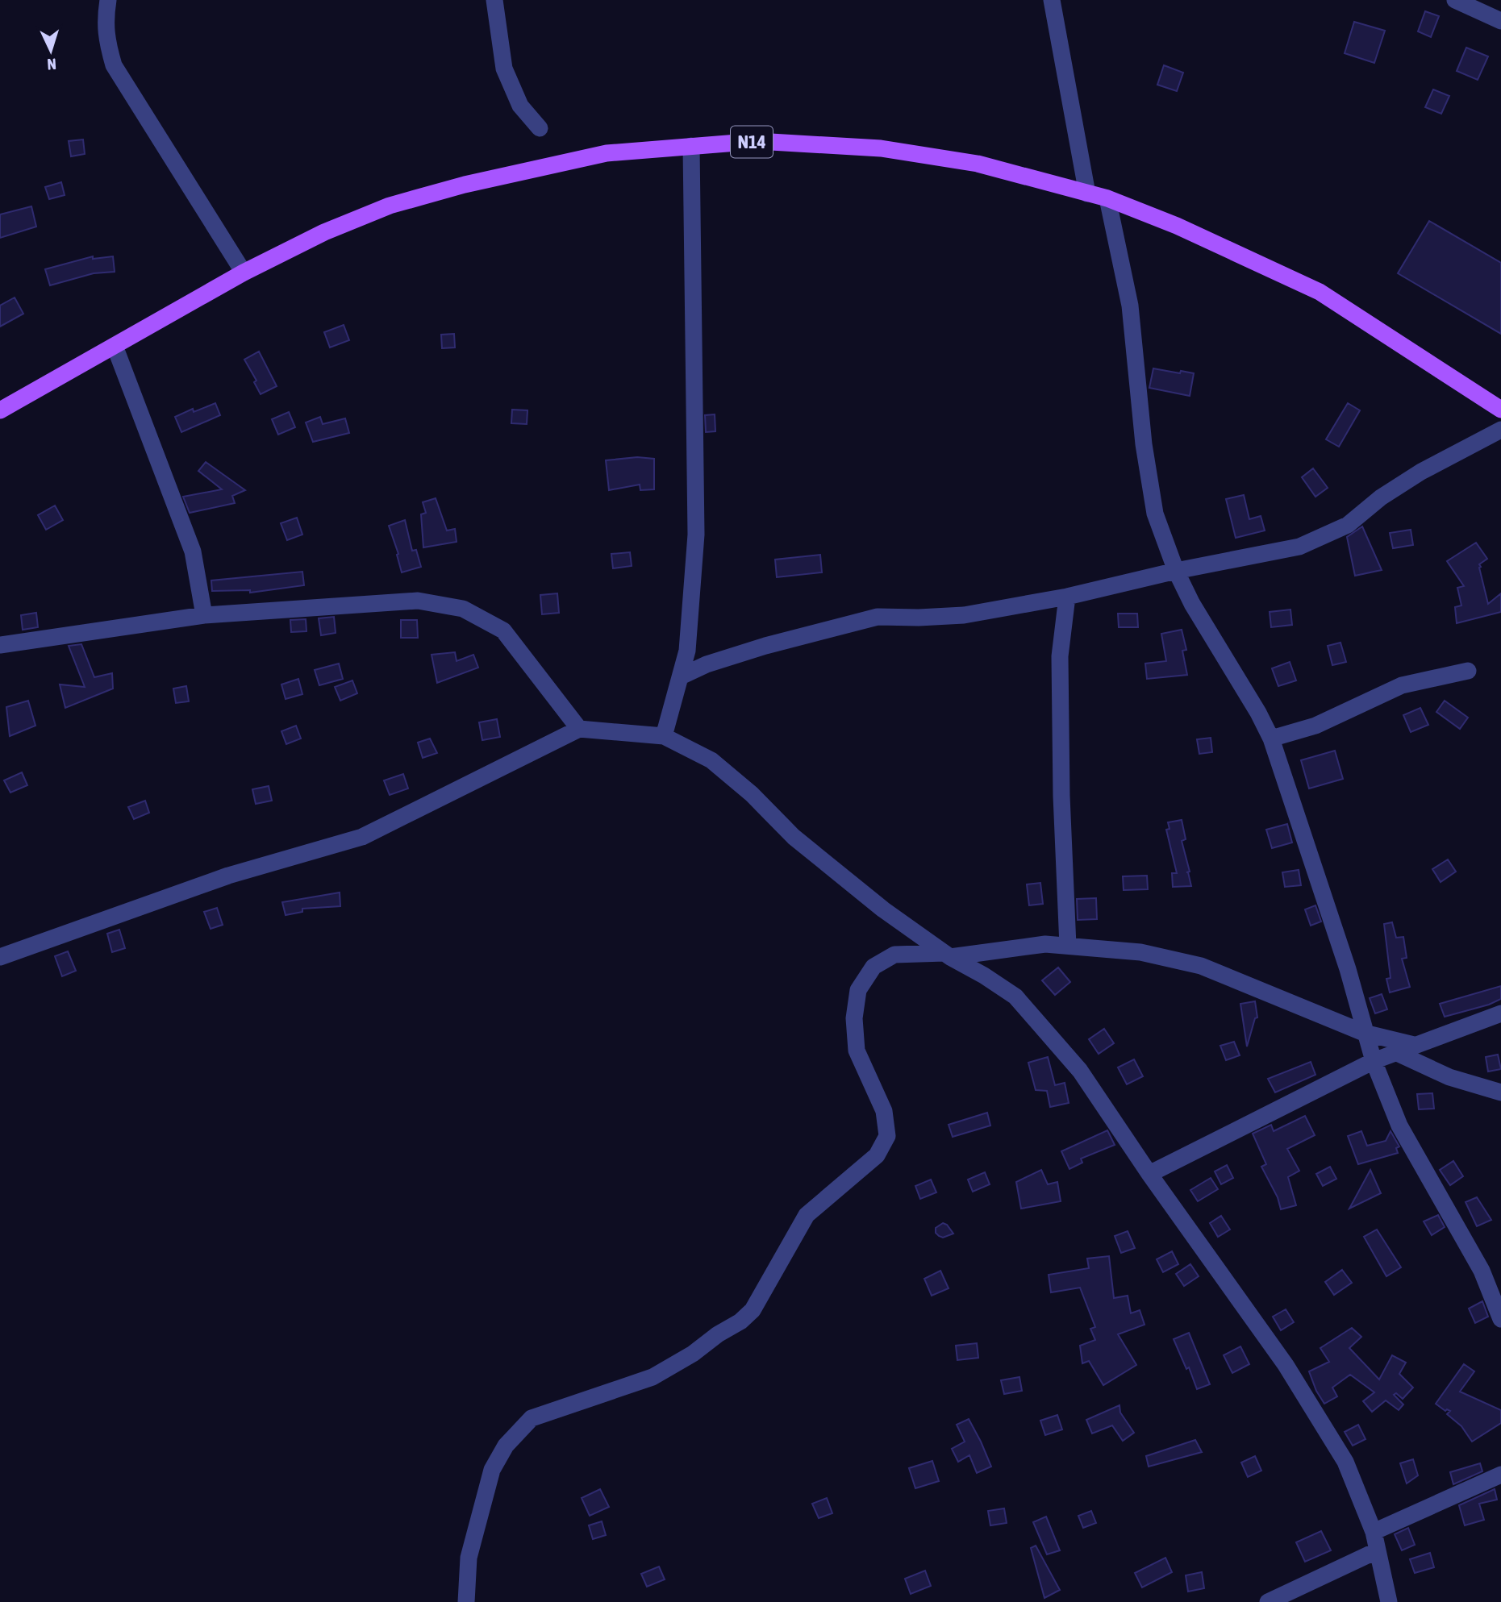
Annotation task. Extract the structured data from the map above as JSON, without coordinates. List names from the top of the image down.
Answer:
{
  "streets": {
    "main road": ["N14"]
  },
  "north": "bottom"
}
